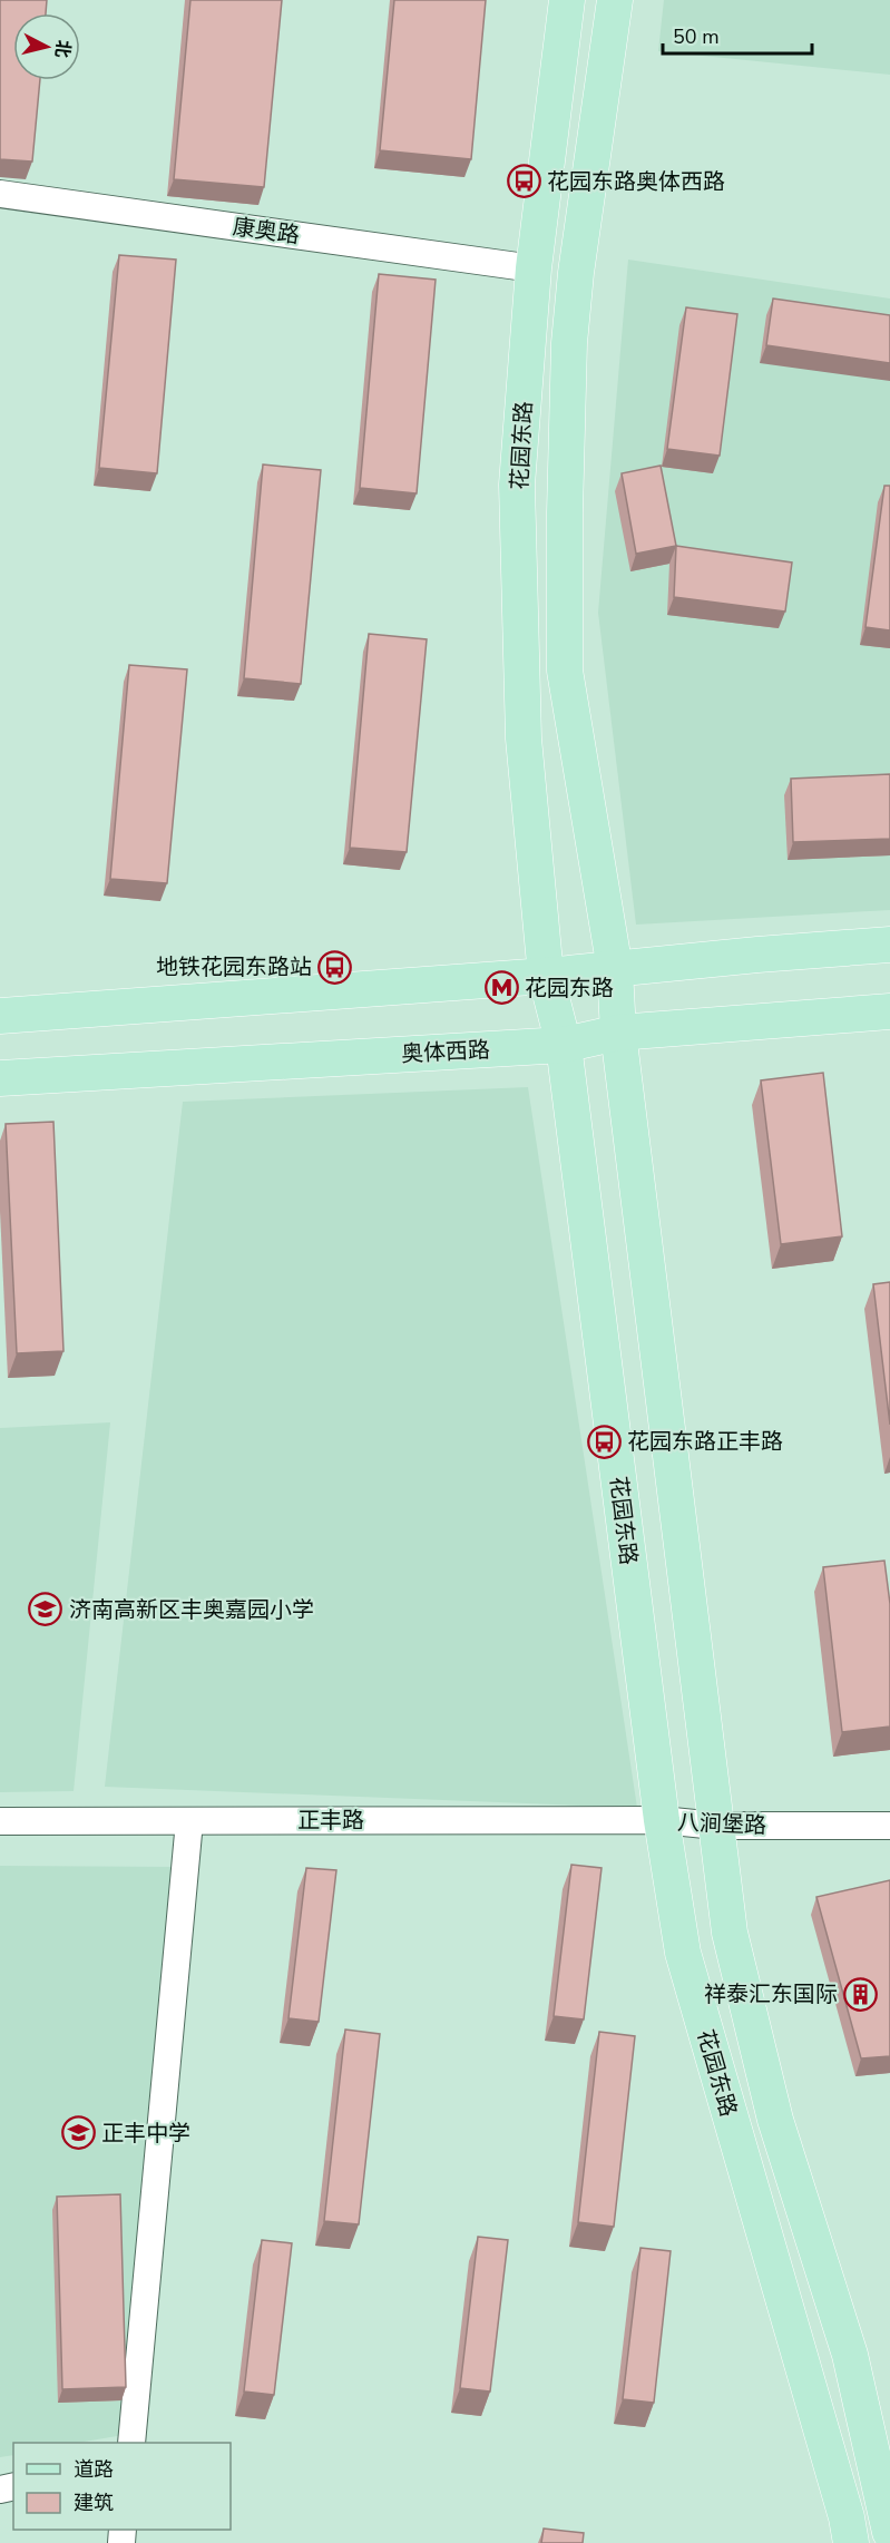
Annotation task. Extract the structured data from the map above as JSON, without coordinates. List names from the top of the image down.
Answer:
{
  "streets": {
    "main road": ["花园东路", "奥体西路"],
    "street": ["康奥路", "正丰路", "八涧堡路"]
  },
  "crossings": [
    ["康奥路", "花园东路"],
    ["花园东路", "奥体西路"],
    ["花园东路", "正丰路"],
    ["花园东路", "八涧堡路"],
    ["正丰路", "八涧堡路"]
  ],
  "places": {
    "bus stop": ["花园东路奥体西路", "地铁花园东路站", "花园东路正丰路"],
    "metro station": ["花园东路"],
    "school or university": ["济南高新区丰奥嘉园小学", "正丰中学"],
    "building": ["祥泰汇东国际"]
  },
  "legend": ["道路", "建筑"],
  "scale_bar": "50 m",
  "north": "right"
}
